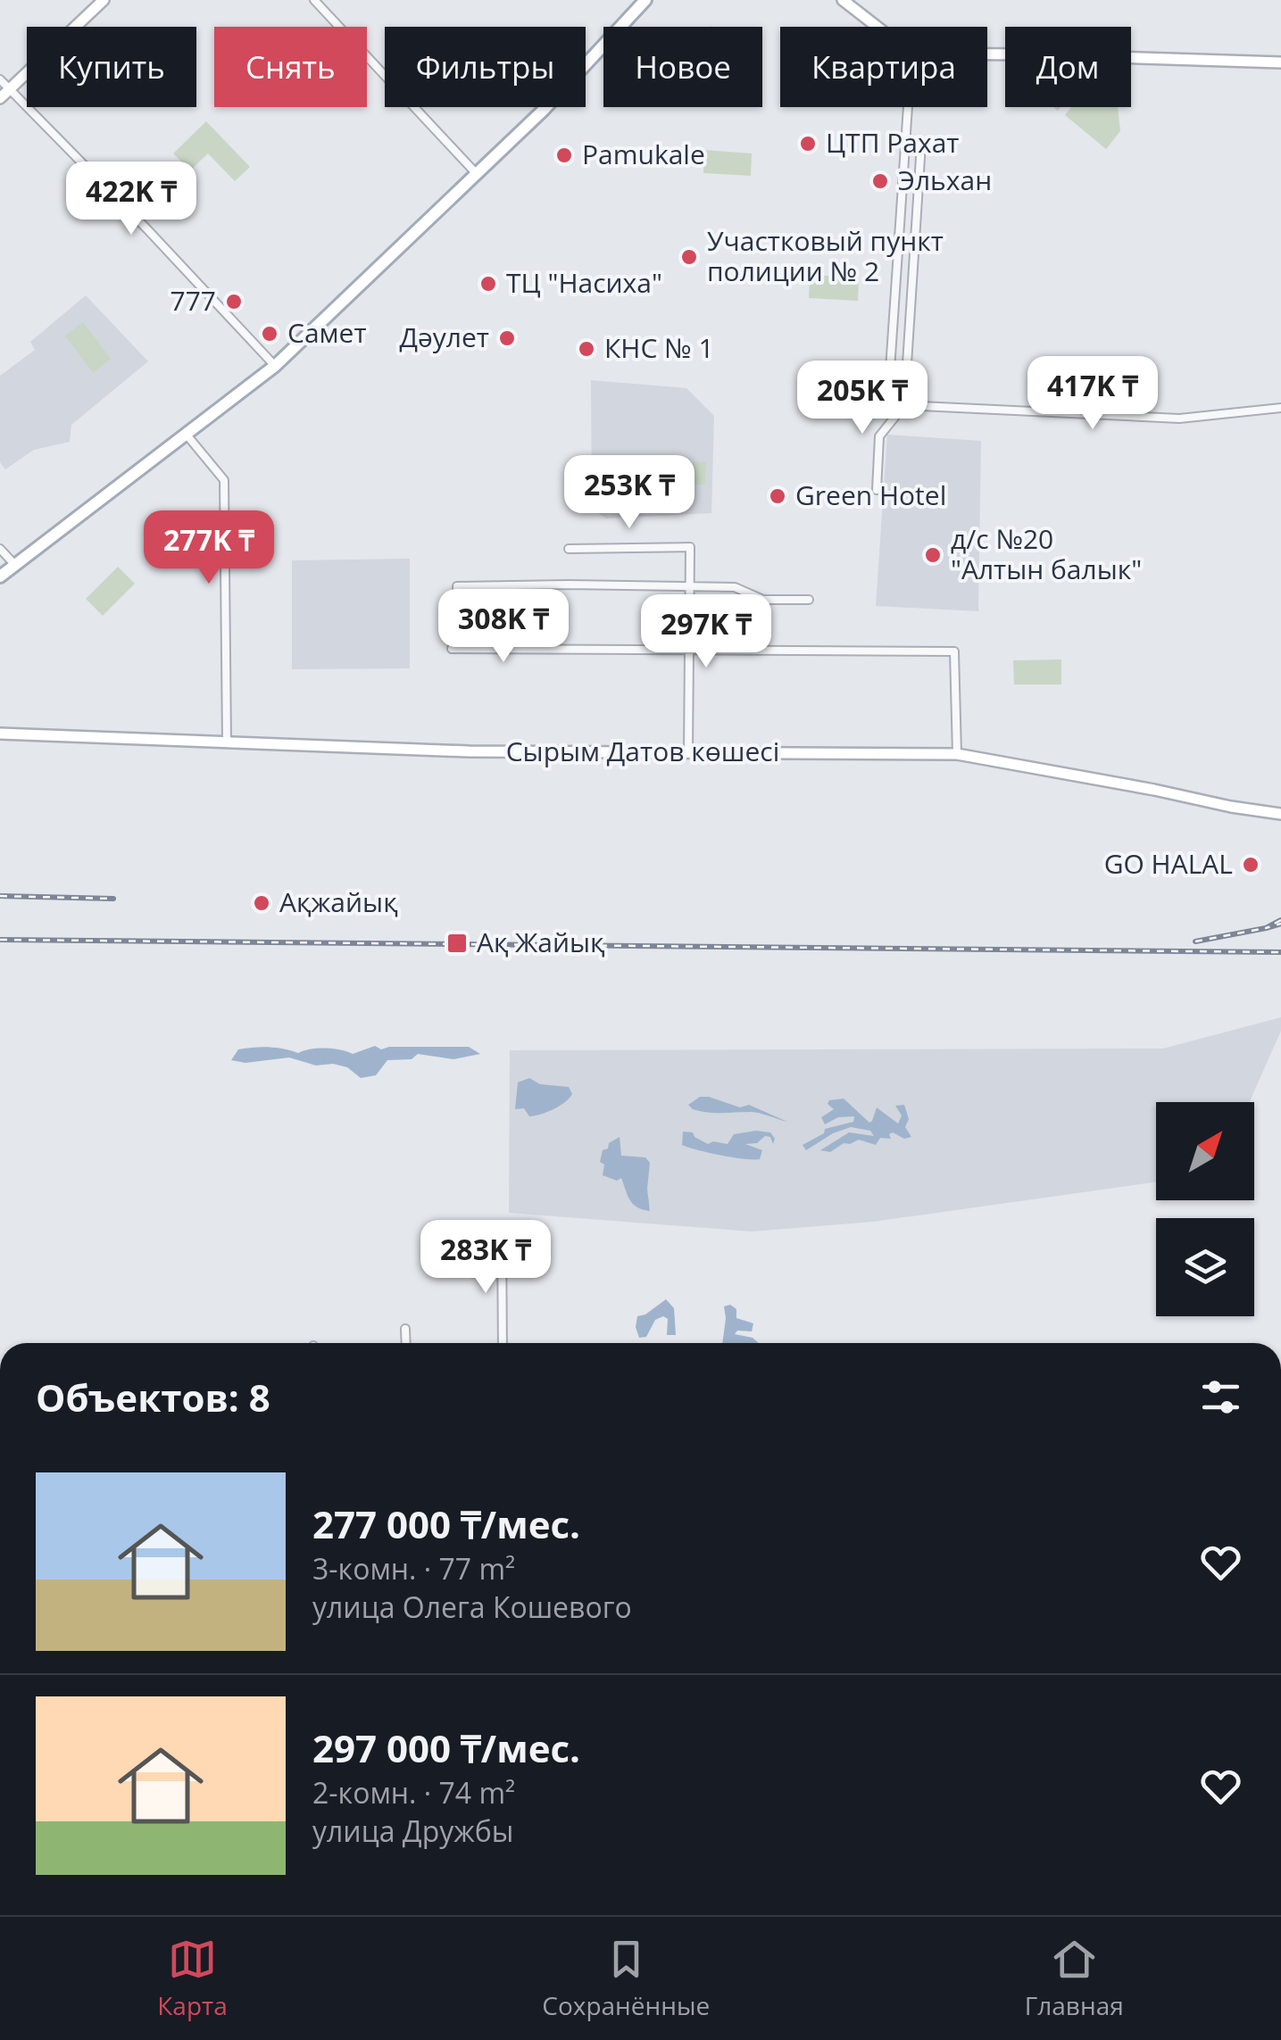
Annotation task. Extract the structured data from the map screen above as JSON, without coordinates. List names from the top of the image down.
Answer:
{
  "streets": {
    "main road": ["Сырым Датов көшесі"]
  },
  "places": {
    "other": [
      "ЦТП Рахат",
      "Pamukale",
      "Эльхан",
      "Участковый пункт полиции № 2",
      "ТЦ \"Насиха\"",
      "777",
      "Самет",
      "Дәулет",
      "КНС № 1",
      "Green Hotel",
      "д/с №20 \"Алтын балык\"",
      "GO HALAL",
      "Ақжайық"
    ],
    "transit": ["Ақ Жайық"]
  },
  "north": "top right",
  "page": {
    "chip": [
      "Купить",
      "Снять",
      "Фильтры",
      "Новое",
      "Квартира",
      "Дом"
    ],
    "price": [
      "422K ₸",
      "417K ₸",
      "205K ₸",
      "253K ₸",
      "277K ₸",
      "308K ₸",
      "297K ₸",
      "283K ₸"
    ],
    "heading": "Объектов: 8",
    "list": [
      {
        "name": "277 000 ₸/мес.",
        "note": "3-комн. · 77 m² · улица Олега Кошевого"
      },
      {
        "name": "297 000 ₸/мес.",
        "note": "2-комн. · 74 m² · улица Дружбы"
      }
    ],
    "tabs": ["Карта", "Сохранённые", "Главная"]
  }
}
